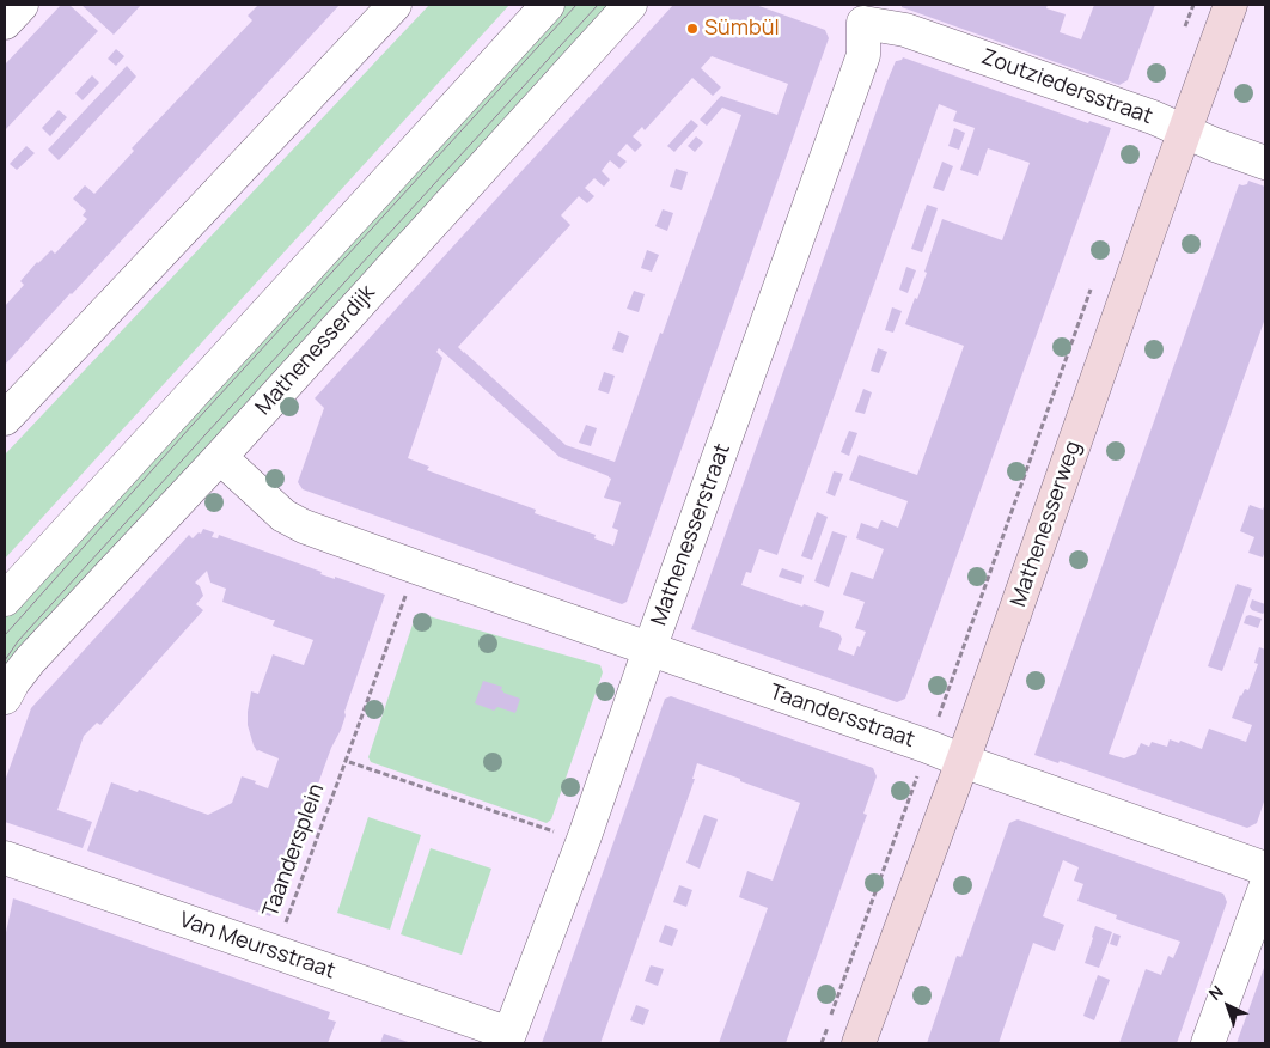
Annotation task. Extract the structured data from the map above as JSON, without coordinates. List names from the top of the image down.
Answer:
{
  "streets": {
    "street": [
      "Zoutziedersstraat",
      "Mathenesserdijk",
      "Mathenesserweg",
      "Mathenesserstraat",
      "Taandersstraat",
      "Van Meursstraat"
    ],
    "path": ["Taandersplein"]
  },
  "crossings": [
    ["Zoutziedersstraat", "Mathenesserweg"],
    ["Zoutziedersstraat", "Mathenesserstraat"],
    ["Mathenesserdijk", "Taandersstraat"],
    ["Mathenesserweg", "Taandersstraat"],
    ["Mathenesserstraat", "Taandersstraat"],
    ["Mathenesserstraat", "Van Meursstraat"],
    ["Taandersplein", "Van Meursstraat"]
  ],
  "places": ["Sümbül"],
  "north": "top left"
}
